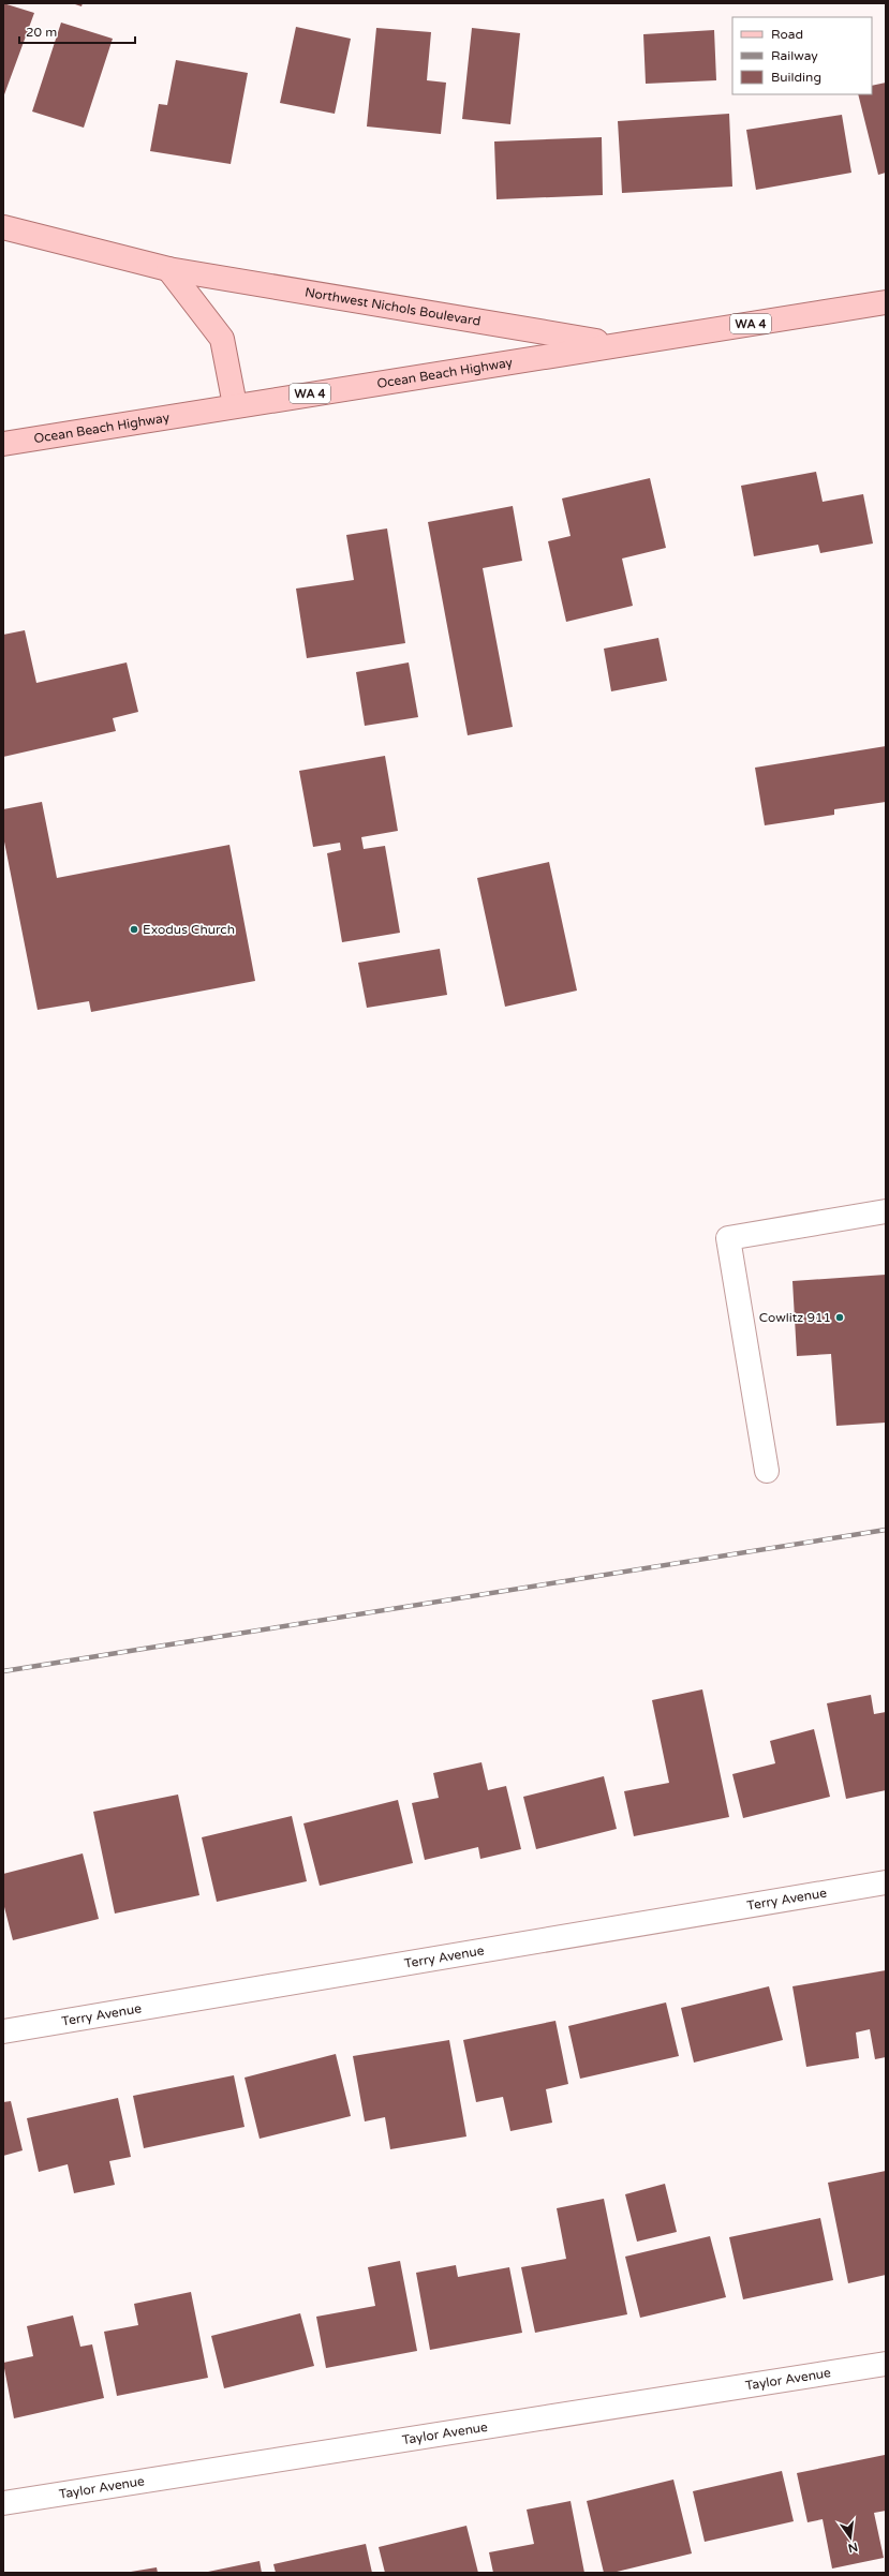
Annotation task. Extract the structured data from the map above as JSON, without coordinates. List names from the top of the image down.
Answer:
{
  "streets": {
    "main road": ["Northwest Nichols Boulevard", "WA 4", "Ocean Beach Highway"],
    "street": ["Terry Avenue", "Taylor Avenue"]
  },
  "crossings": [
    ["Northwest Nichols Boulevard", "Ocean Beach Highway"]
  ],
  "places": ["Exodus Church", "Cowlitz 911"],
  "legend": ["Road", "Railway", "Building"],
  "scale_bar": "20 m",
  "north": "bottom"
}
